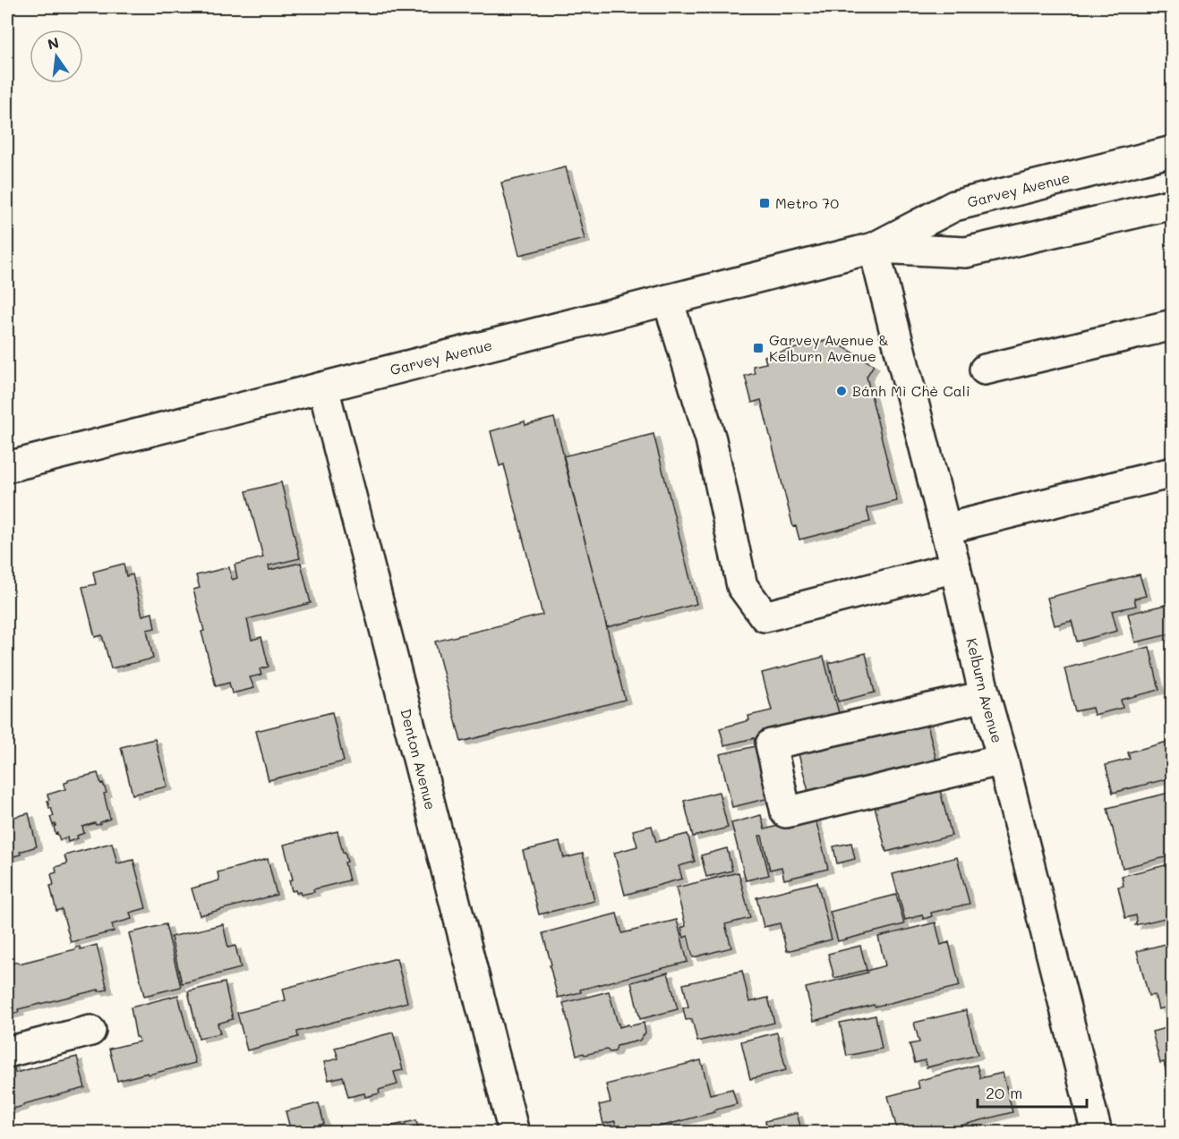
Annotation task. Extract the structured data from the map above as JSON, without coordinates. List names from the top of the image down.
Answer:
{
  "streets": {
    "street": ["Garvey Avenue", "Kelburn Avenue", "Denton Avenue"]
  },
  "crossings": [
    ["Garvey Avenue", "Kelburn Avenue"],
    ["Garvey Avenue", "Denton Avenue"]
  ],
  "places": {
    "transit": ["Metro 70", "Garvey Avenue & Kelburn Avenue"],
    "other": ["Bánh Mì Chè Cali"]
  },
  "scale_bar": "20 m",
  "north": "top"
}
